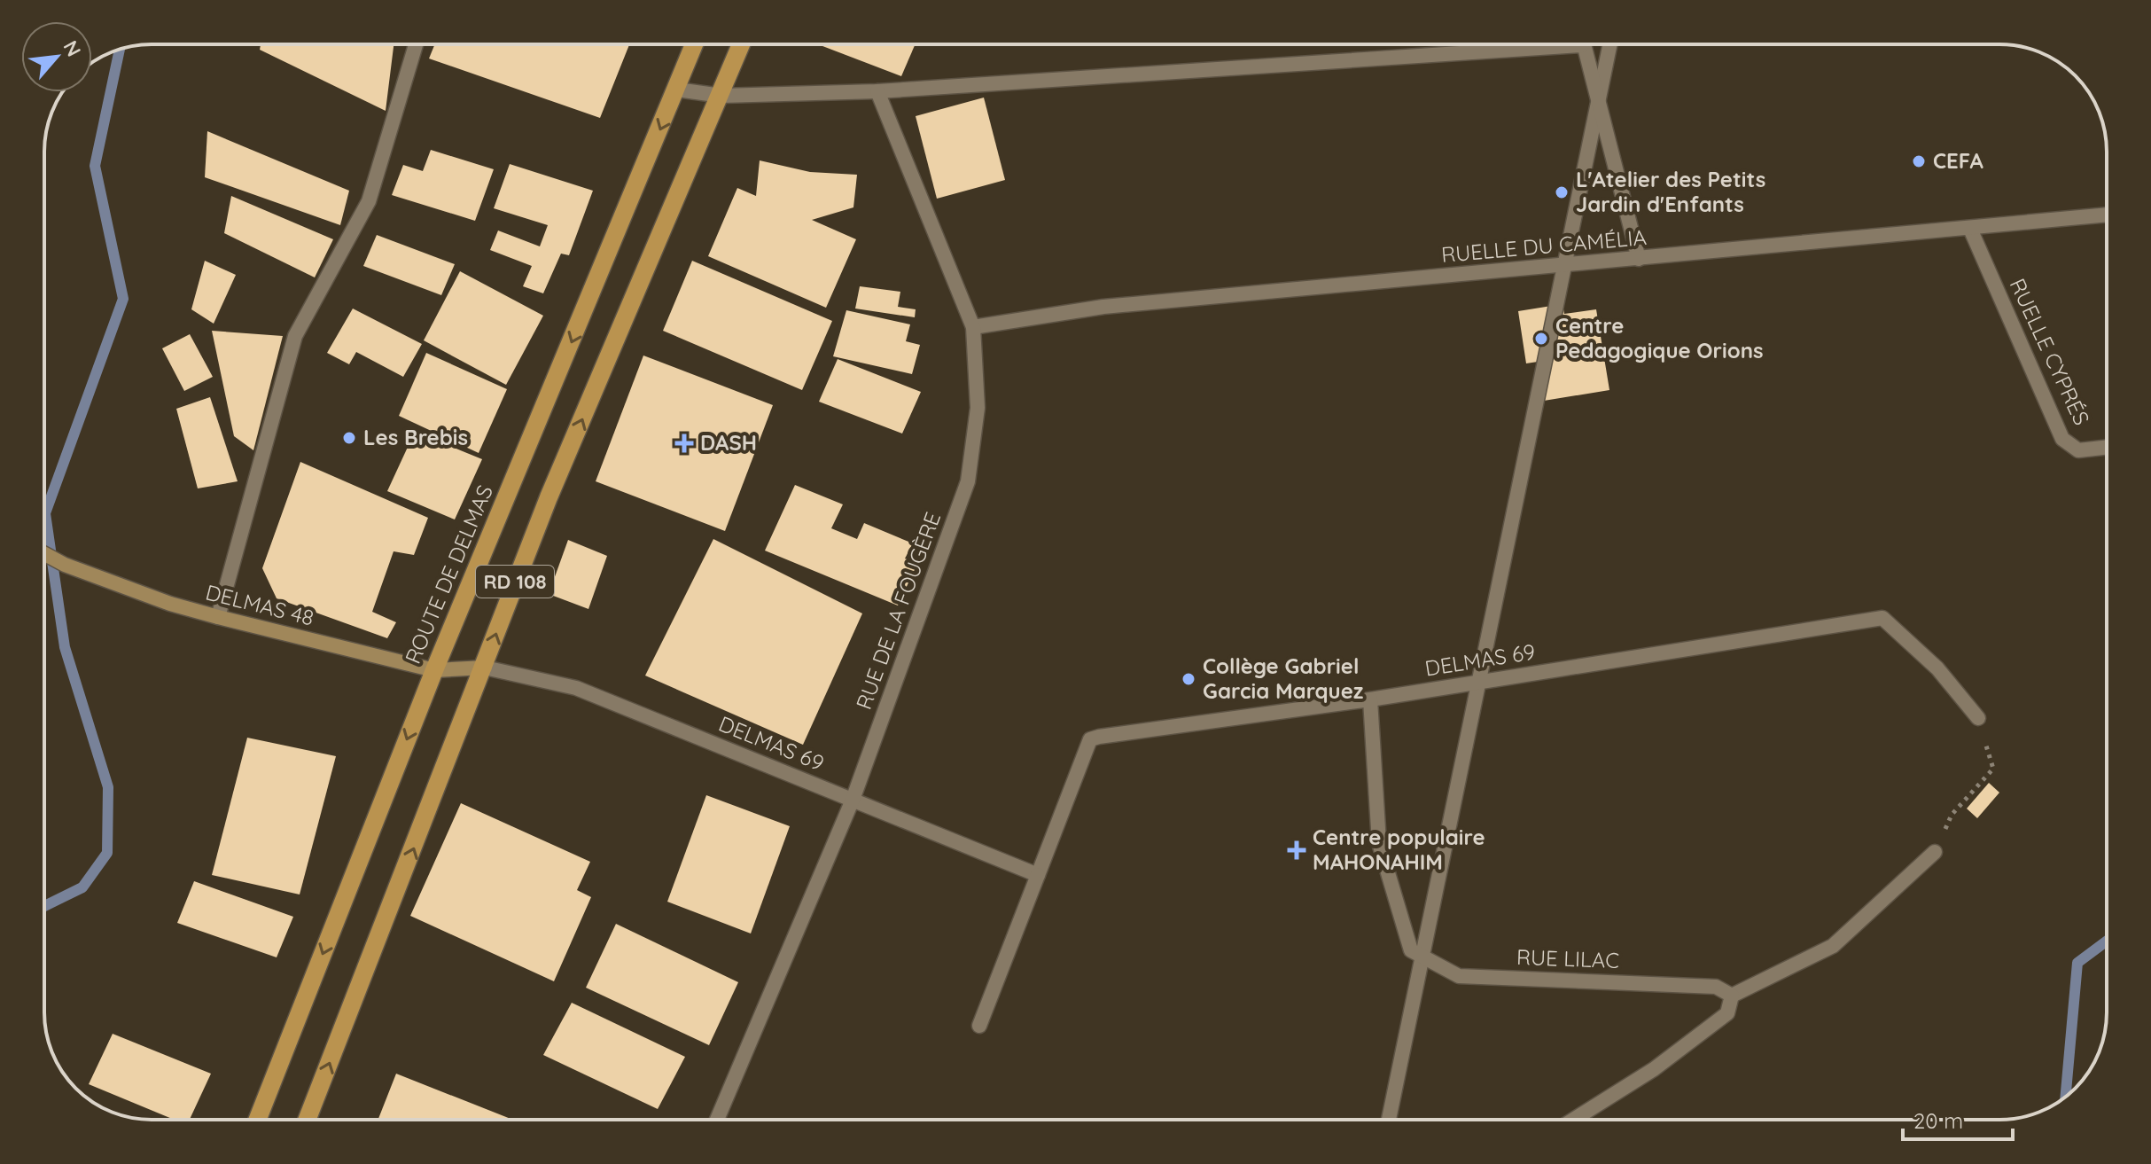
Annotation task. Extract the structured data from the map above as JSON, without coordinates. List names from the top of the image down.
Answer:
{
  "streets": {
    "main road": ["ROUTE DE DELMAS", "RD 108"],
    "street": [
      "RUELLE DU CAMÉLIA",
      "RUELLE CYPRÉS",
      "DELMAS 48",
      "RUE DE LA FOUGÈRE",
      "DELMAS 69",
      "RUE LILAC"
    ]
  },
  "crossings": [
    ["RUELLE DU CAMÉLIA", "RUELLE CYPRÉS"],
    ["RUELLE DU CAMÉLIA", "RUE DE LA FOUGÈRE"],
    ["ROUTE DE DELMAS", "DELMAS 48"],
    ["RD 108", "DELMAS 48"],
    ["RD 108", "DELMAS 69"],
    ["DELMAS 48", "DELMAS 69"],
    ["RUE DE LA FOUGÈRE", "DELMAS 69"],
    ["DELMAS 69", "RUE LILAC"]
  ],
  "places": {
    "other": [
      "CEFA",
      "L'Atelier des Petits Jardin d'Enfants",
      "Centre Pedagogique Orions",
      "Les Brebis",
      "Collège Gabriel Garcia Marquez"
    ],
    "health": ["DASH", "Centre populaire MAHONAHIM"]
  },
  "scale_bar": "20 m",
  "north": "top right"
}
